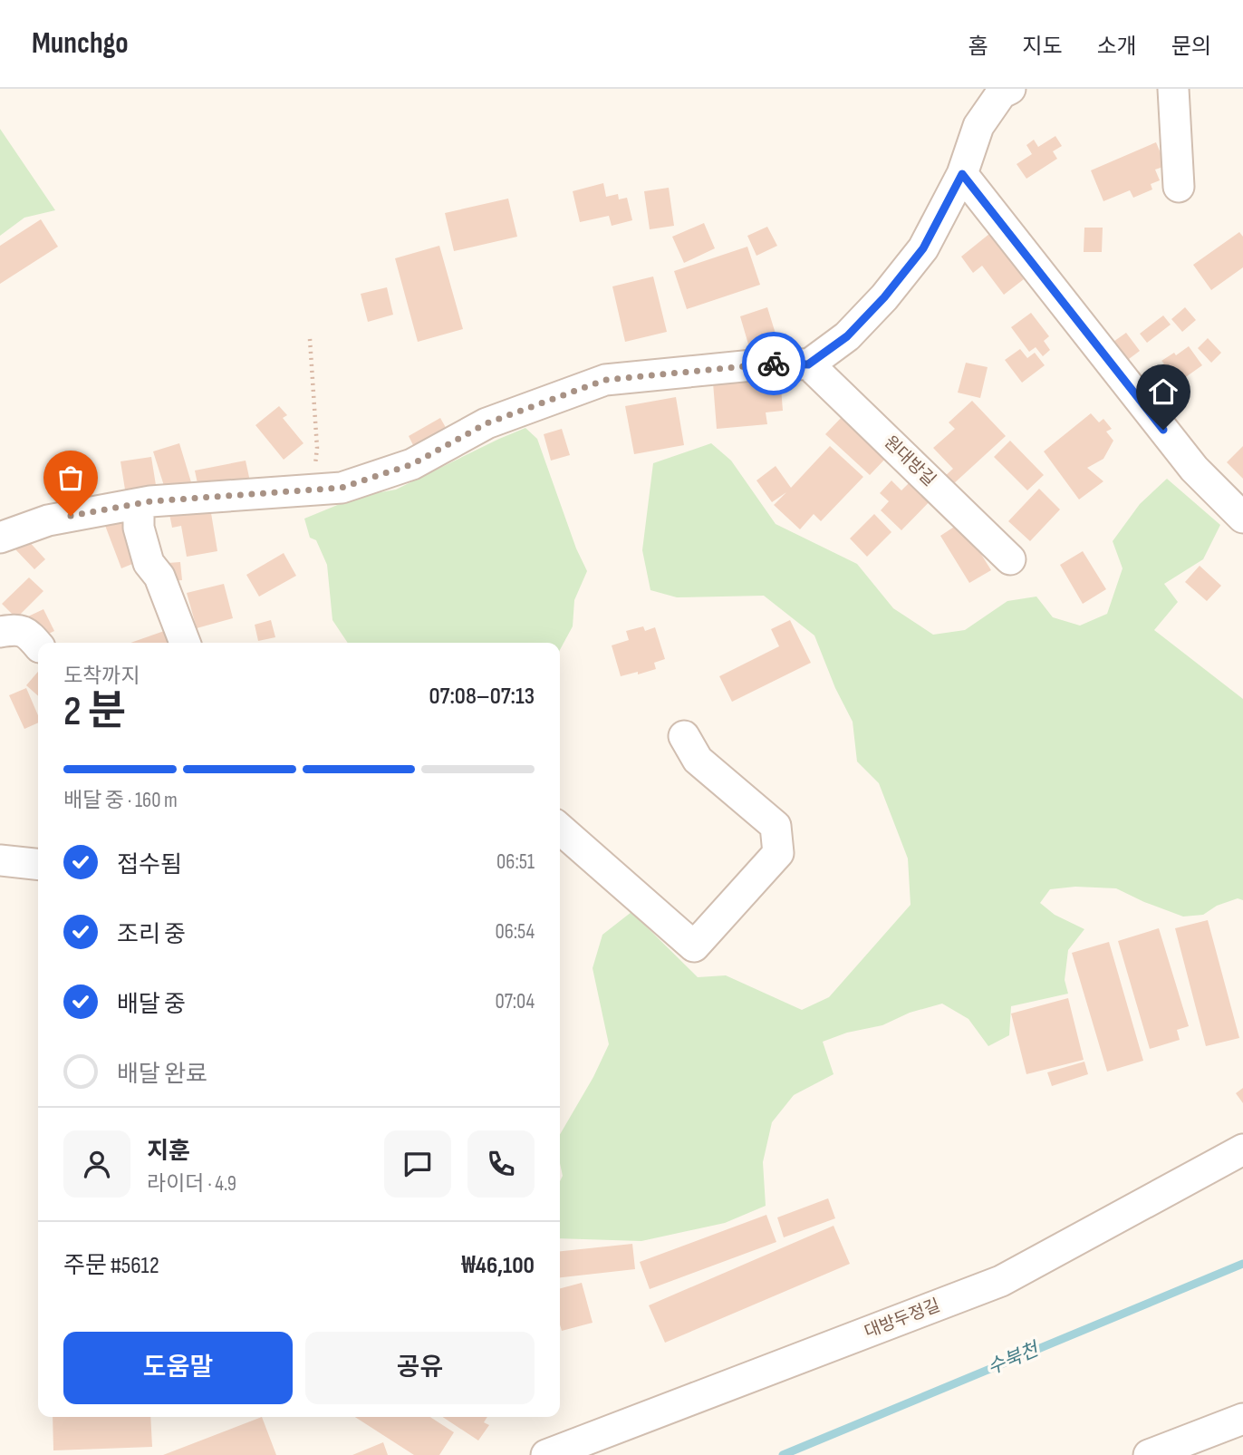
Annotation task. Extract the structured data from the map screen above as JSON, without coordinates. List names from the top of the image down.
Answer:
{
  "streets": {
    "street": ["원대방길", "대방두정길"]
  },
  "water": ["수북천"],
  "page": {
    "header": "Munchgo",
    "nav": [
      "홈",
      "지도",
      "소개",
      "문의"
    ],
    "heading": ["2 분", "도착까지", "07:08–07:13"],
    "panel": [
      "지훈",
      "라이더 · 4.9",
      "주문 #5612",
      "₩46,100"
    ],
    "bar": "배달 중 · 160 m",
    "list": [
      ["접수됨", "06:51"],
      ["조리 중", "06:54"],
      ["배달 중", "07:04"],
      "배달 완료"
    ],
    "buttons": ["도움말", "공유"]
  }
}
